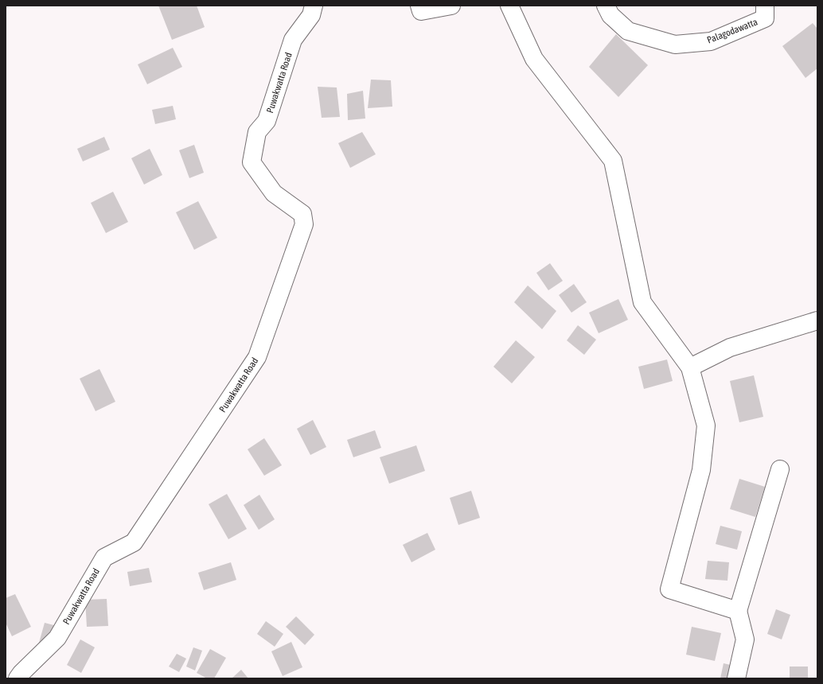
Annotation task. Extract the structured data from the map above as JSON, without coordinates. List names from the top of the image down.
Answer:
{
  "streets": {
    "street": ["Palagodawatta", "Puwakwatta Road"]
  }
}
